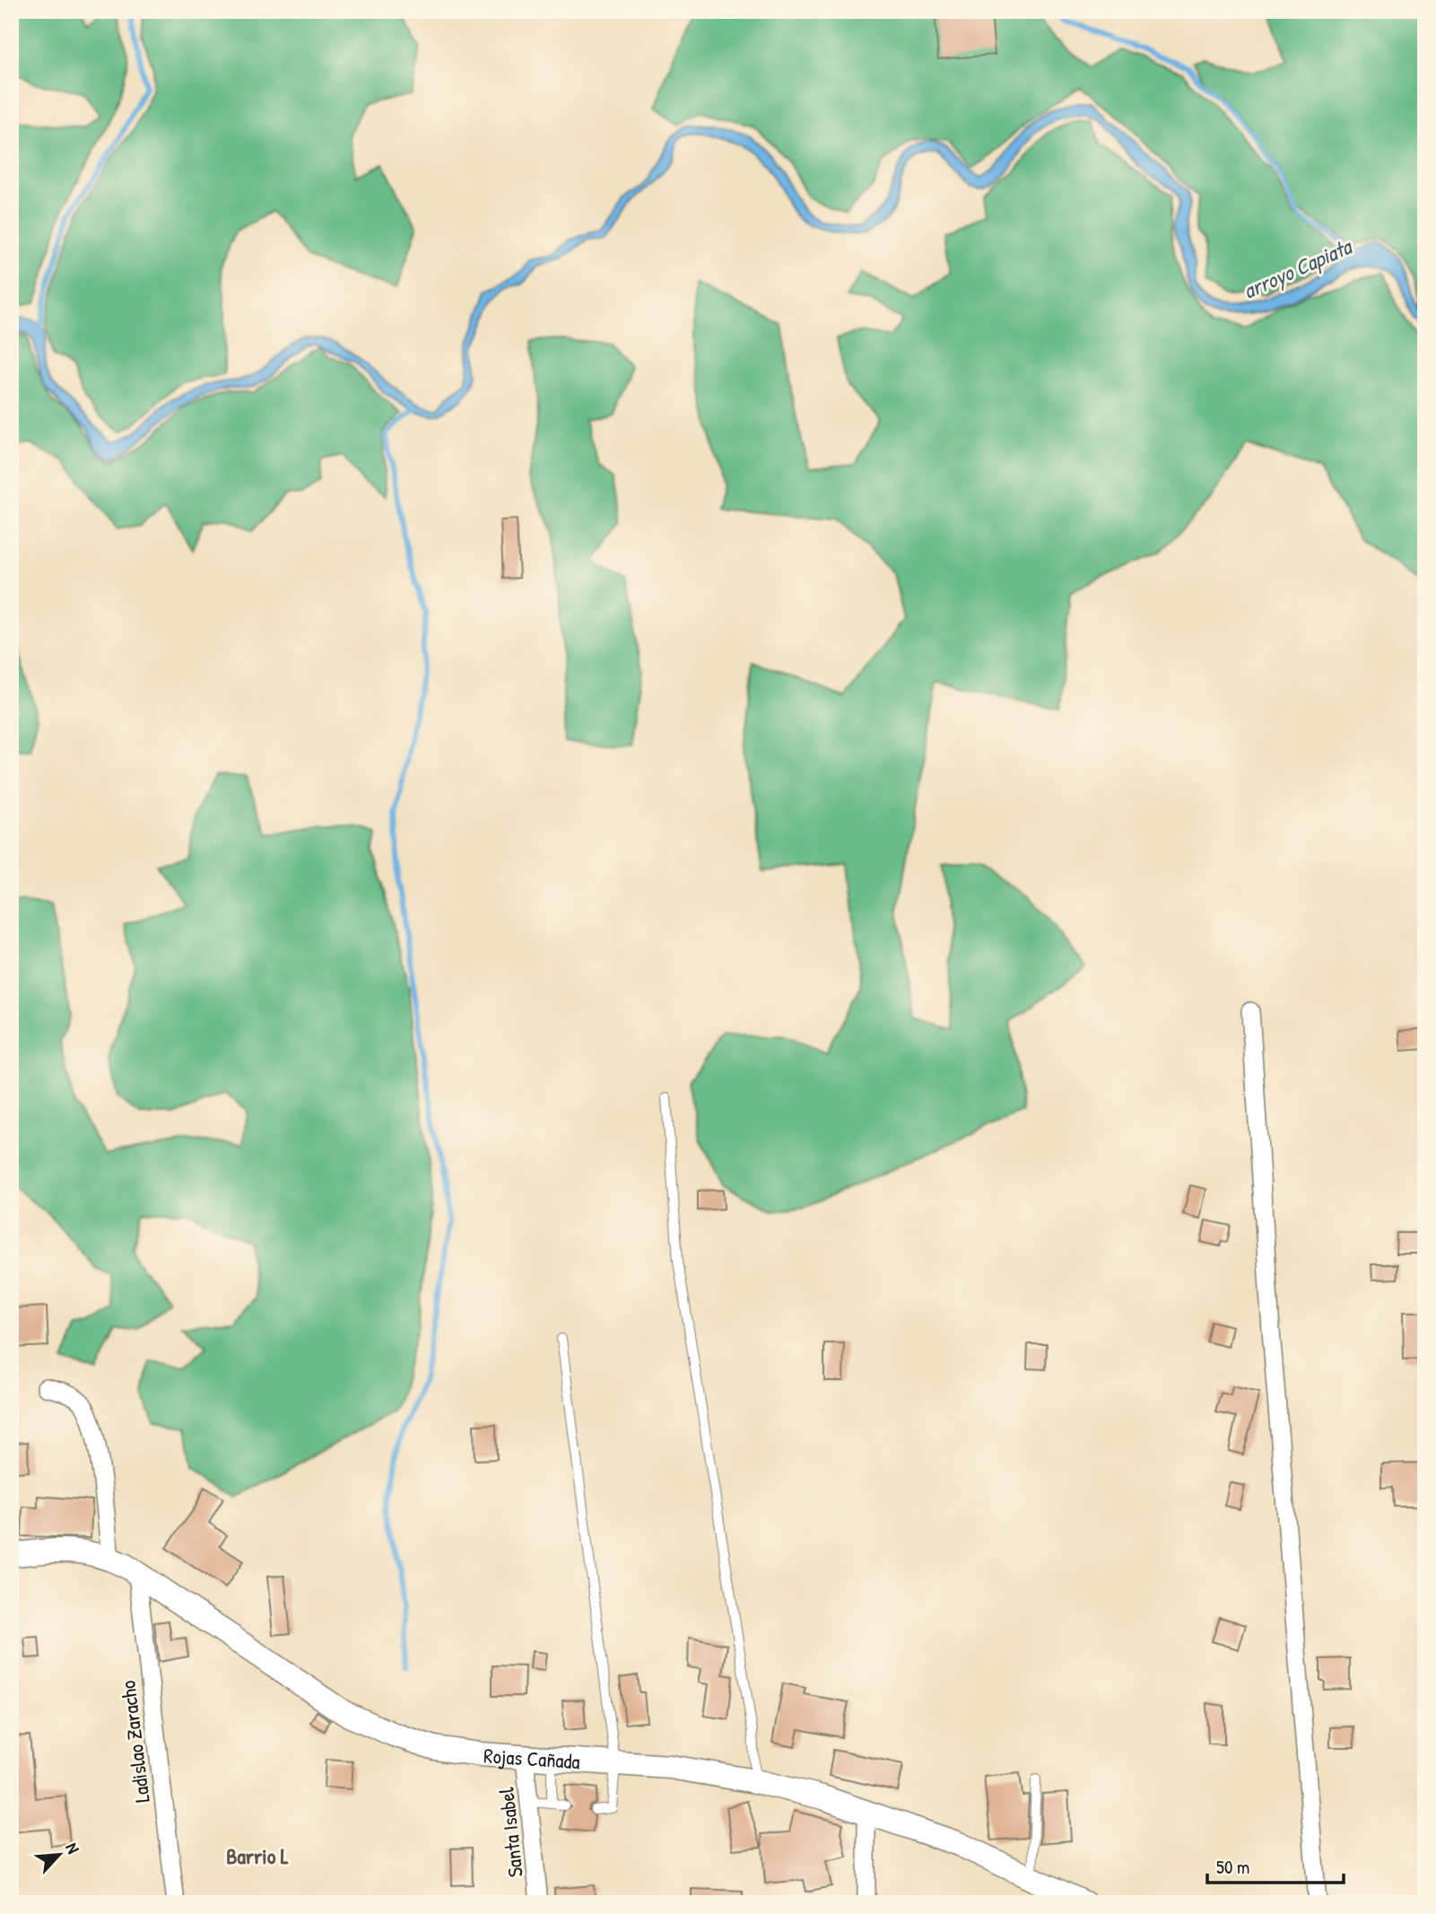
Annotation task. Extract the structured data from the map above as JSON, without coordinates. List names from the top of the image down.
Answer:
{
  "streets": {
    "main road": ["Rojas Cañada"],
    "street": ["Ladislao Zaracho", "Santa Isabel"]
  },
  "crossings": [
    ["Ladislao Zaracho", "Rojas Cañada"],
    ["Rojas Cañada", "Santa Isabel"]
  ],
  "districts": ["Barrio L"],
  "water": ["arroyo Capiata"],
  "scale_bar": "50 m",
  "north": "top right"
}
